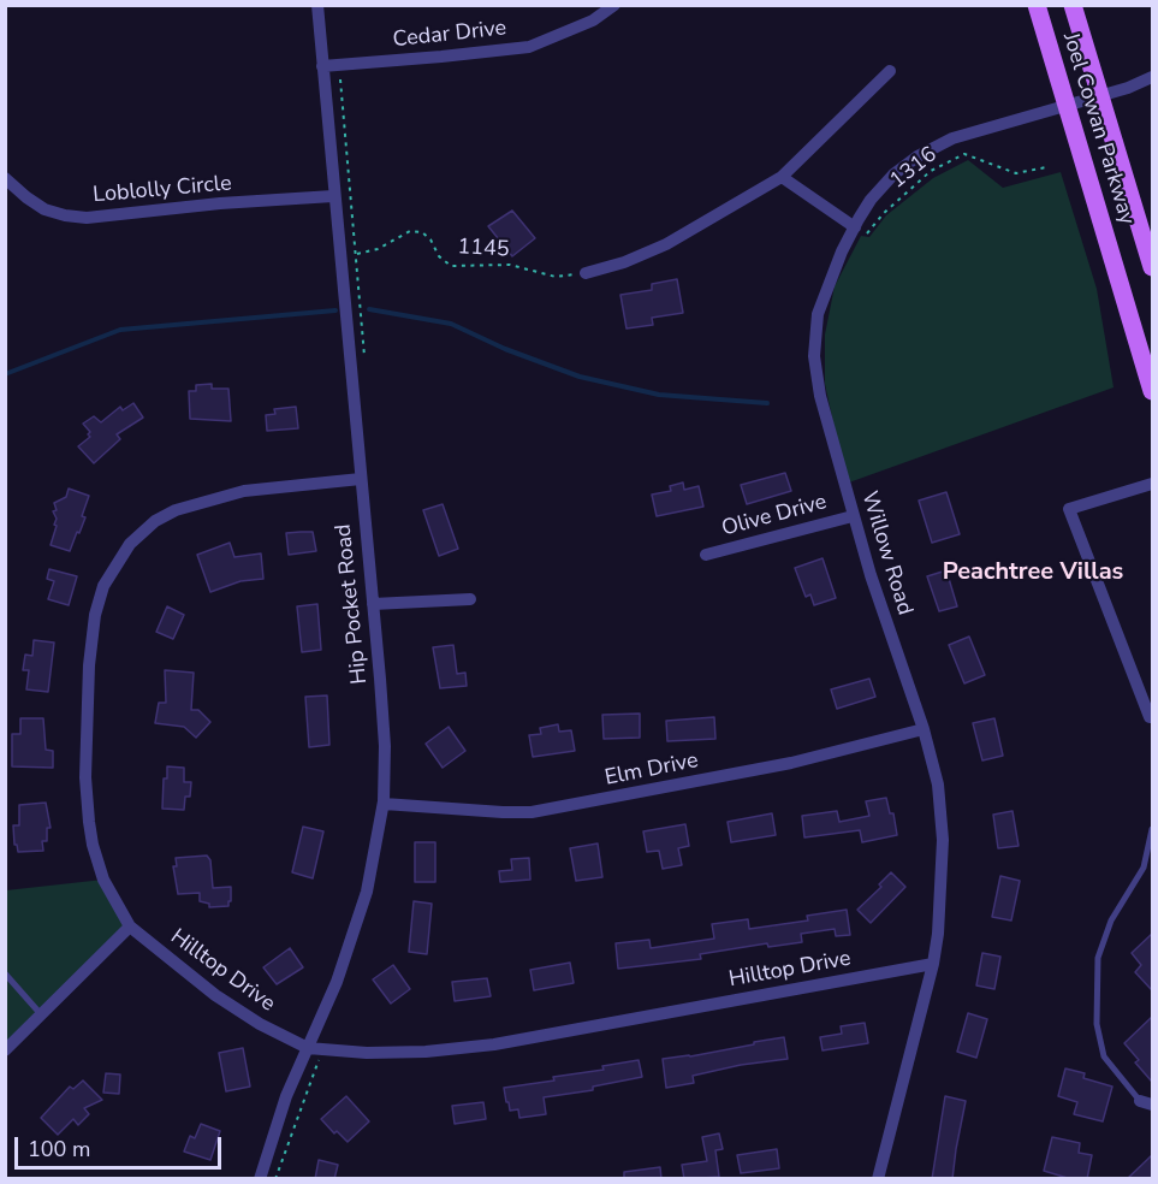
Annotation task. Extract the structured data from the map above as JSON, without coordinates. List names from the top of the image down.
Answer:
{
  "streets": {
    "main road": ["Joel Cowan Parkway"],
    "street": [
      "Cedar Drive",
      "Loblolly Circle",
      "Olive Drive",
      "Willow Road",
      "Hip Pocket Road",
      "Elm Drive",
      "Hilltop Drive"
    ],
    "path": ["1316", "1145"]
  },
  "crossings": [
    ["Cedar Drive", "Hip Pocket Road"],
    ["Joel Cowan Parkway", "Willow Road"],
    ["1316", "Willow Road"],
    ["Loblolly Circle", "Hip Pocket Road"],
    ["Olive Drive", "Willow Road"],
    ["Willow Road", "Elm Drive"],
    ["Willow Road", "Hilltop Drive"],
    ["Hip Pocket Road", "Elm Drive"],
    ["Hip Pocket Road", "Hilltop Drive"]
  ],
  "districts": ["Peachtree Villas"],
  "scale_bar": "100 m"
}
